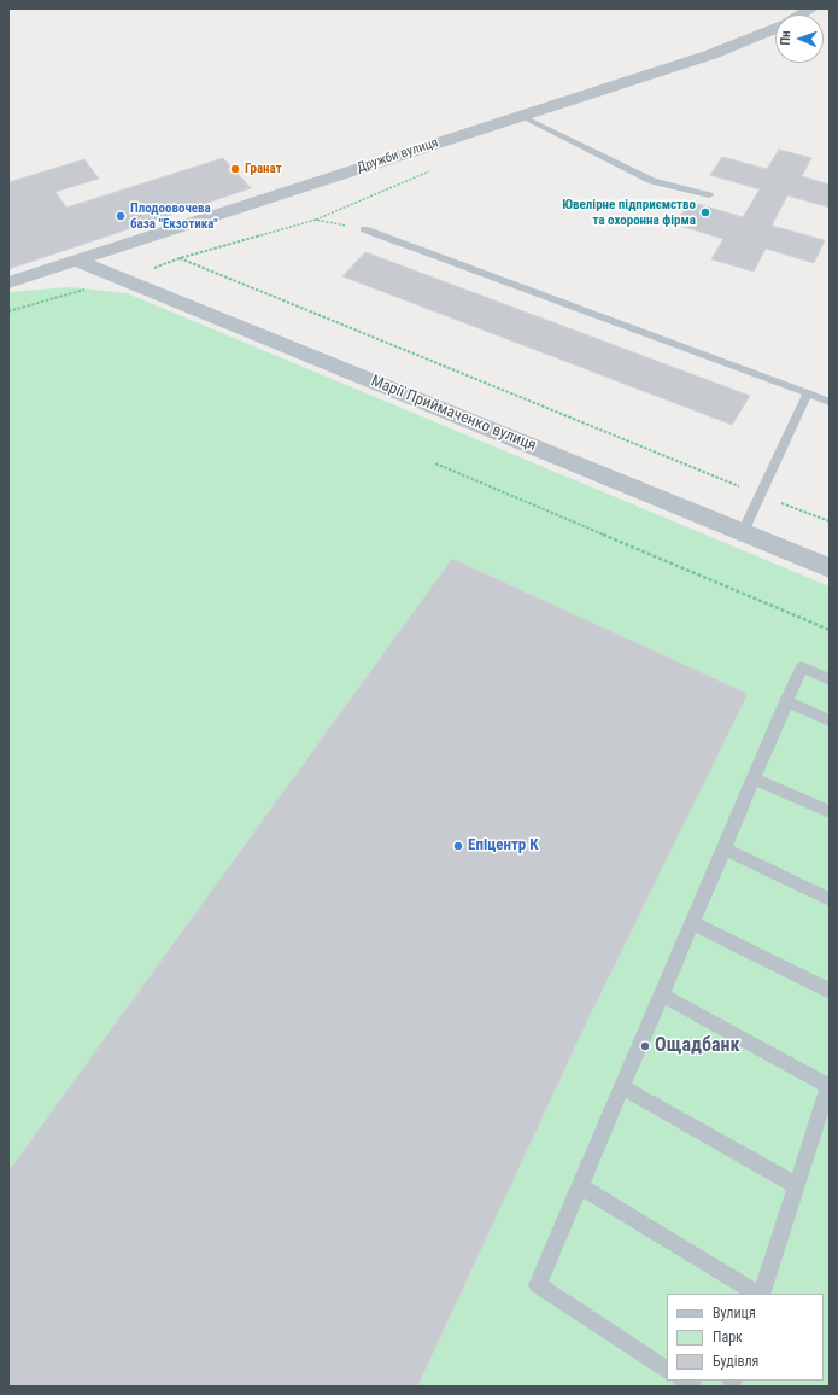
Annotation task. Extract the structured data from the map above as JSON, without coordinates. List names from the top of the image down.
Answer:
{
  "streets": {
    "street": ["Дружби вулиця", "Марії Приймаченко вулиця"]
  },
  "crossings": [
    ["Дружби вулиця", "Марії Приймаченко вулиця"]
  ],
  "places": [
    "Гранат",
    "Ювелірне підприємство та охоронна фірма",
    "Плодоовочева база \"Екзотика\"",
    "Епіцентр К",
    "Ощадбанк"
  ],
  "legend": ["Вулиця", "Парк", "Будівля"],
  "north": "left"
}
